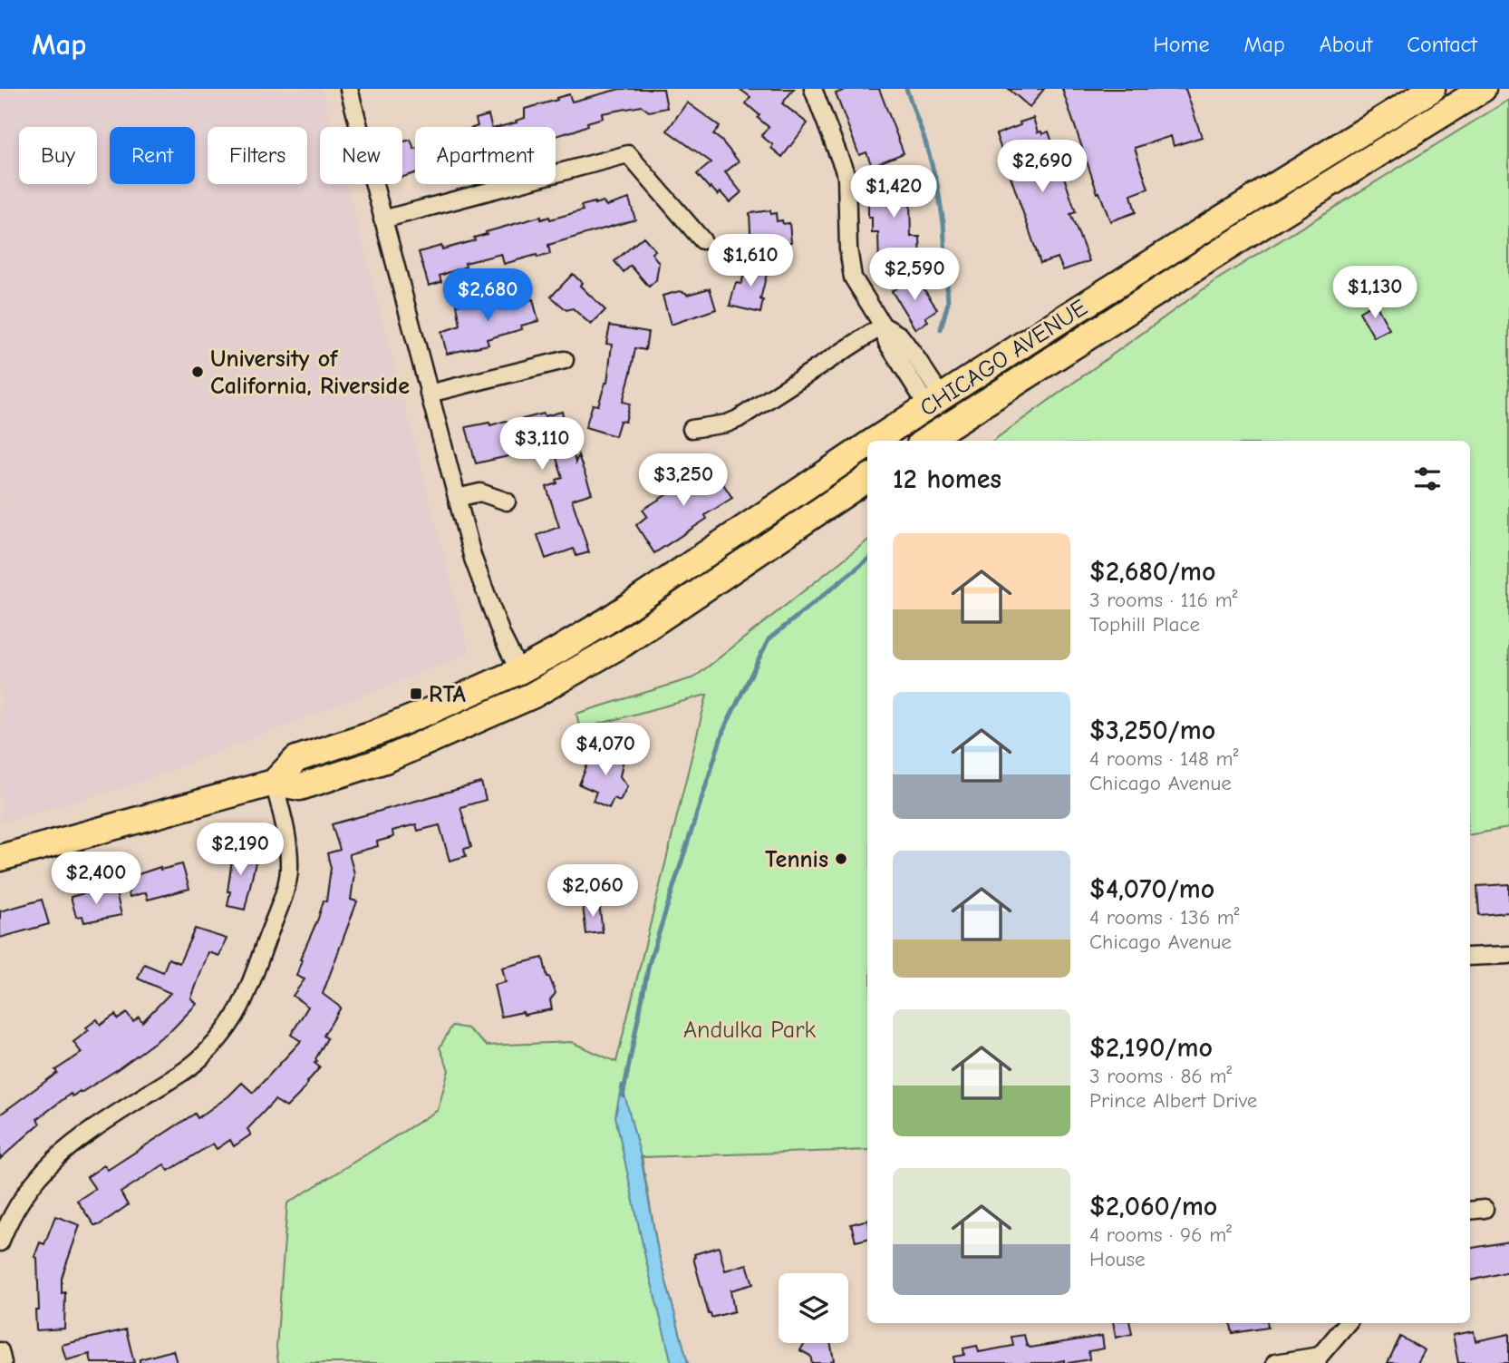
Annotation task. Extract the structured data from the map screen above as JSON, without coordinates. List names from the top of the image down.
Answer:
{
  "streets": {
    "main road": ["CHICAGO AVENUE"]
  },
  "parks": ["Andulka Park"],
  "places": {
    "other": ["University of California, Riverside", "Tennis"],
    "transit": ["RTA"]
  },
  "page": {
    "header": "Map",
    "nav": [
      "Home",
      "Map",
      "About",
      "Contact"
    ],
    "chip": [
      "Buy",
      "Rent",
      "Filters",
      "New",
      "Apartment"
    ],
    "price": [
      "$2,690",
      "$1,420",
      "$1,610",
      "$2,590",
      "$1,130",
      "$2,680",
      "$3,110",
      "$3,250",
      "$4,070",
      "$2,190",
      "$2,400",
      "$2,060"
    ],
    "heading": "12 homes",
    "list": [
      {
        "name": "$2,680/mo",
        "note": "3 rooms · 116 m² · Tophill Place"
      },
      {
        "name": "$3,250/mo",
        "note": "4 rooms · 148 m² · Chicago Avenue"
      },
      {
        "name": "$4,070/mo",
        "note": "4 rooms · 136 m² · Chicago Avenue"
      },
      {
        "name": "$2,190/mo",
        "note": "3 rooms · 86 m² · Prince Albert Drive"
      },
      {
        "name": "$2,060/mo",
        "note": "4 rooms · 96 m² · House"
      }
    ]
  }
}
